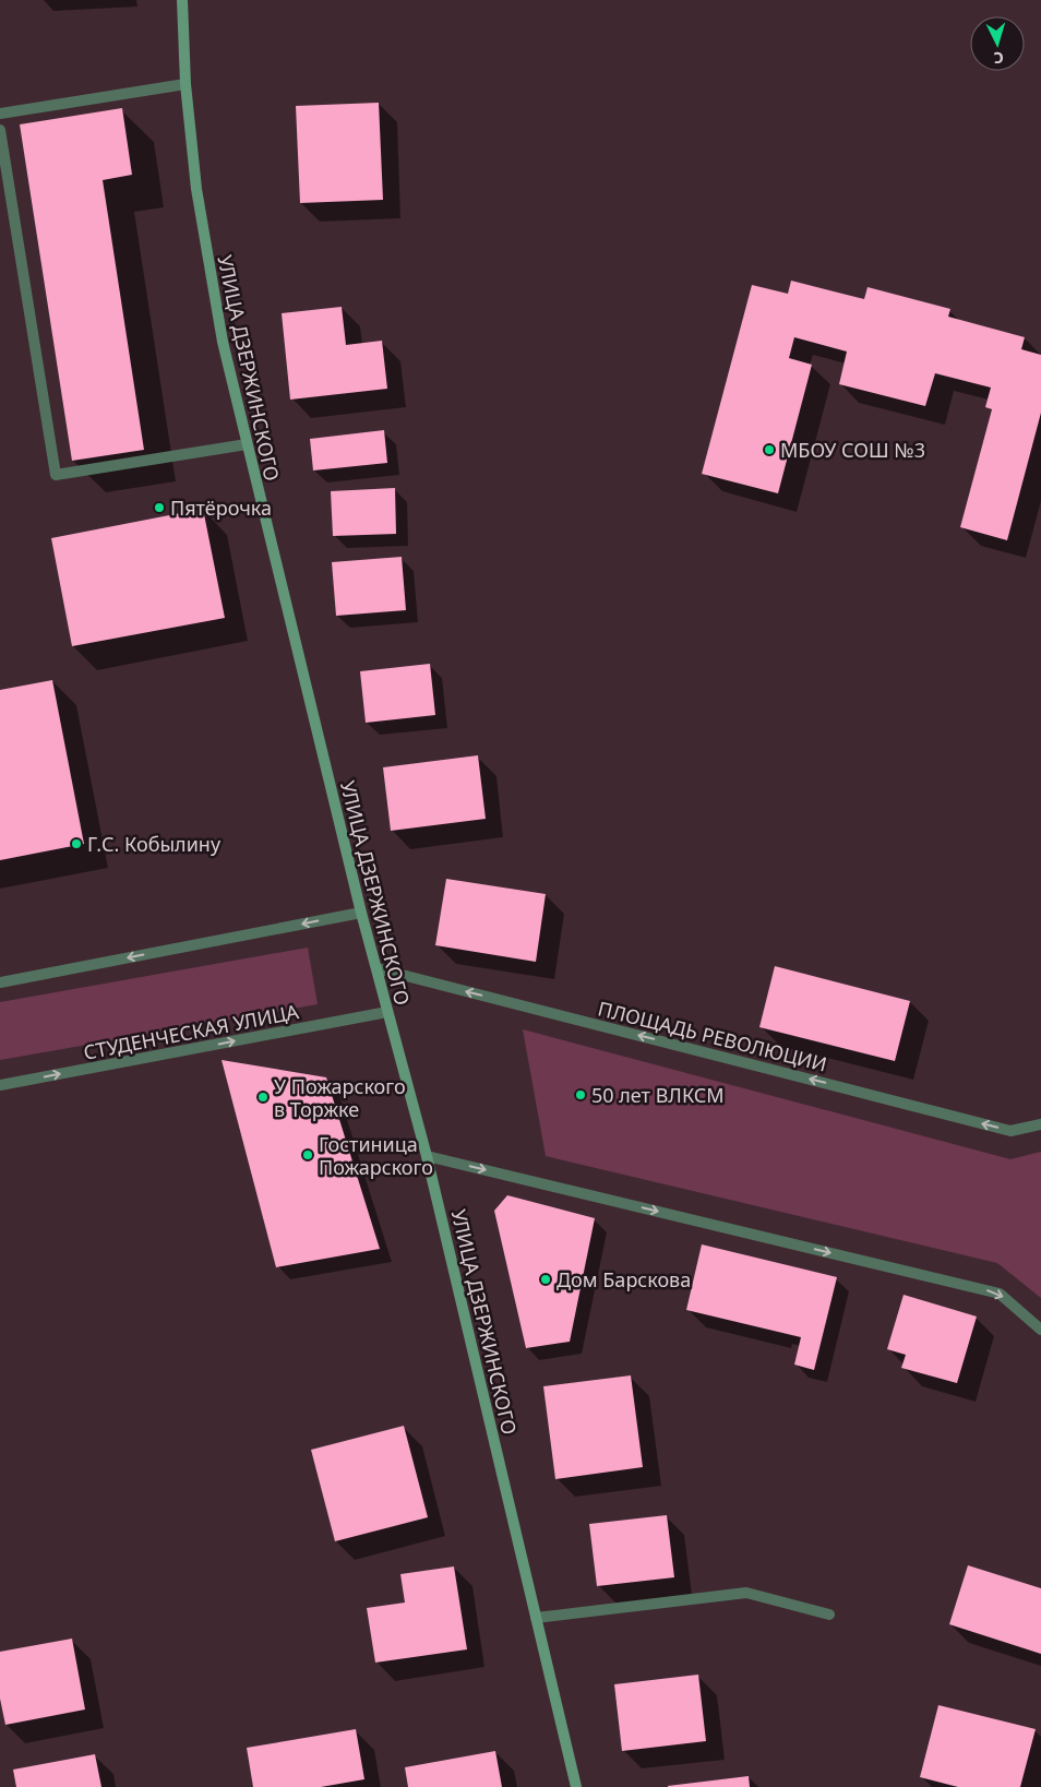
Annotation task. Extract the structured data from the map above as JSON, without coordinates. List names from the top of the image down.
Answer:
{
  "streets": {
    "main road": ["УЛИЦА ДЗЕРЖИНСКОГО"],
    "street": ["СТУДЕНЧЕСКАЯ УЛИЦА", "ПЛОЩАДЬ РЕВОЛЮЦИИ"]
  },
  "crossings": [
    ["УЛИЦА ДЗЕРЖИНСКОГО", "СТУДЕНЧЕСКАЯ УЛИЦА"],
    ["УЛИЦА ДЗЕРЖИНСКОГО", "ПЛОЩАДЬ РЕВОЛЮЦИИ"]
  ],
  "one_way": ["СТУДЕНЧЕСКАЯ УЛИЦА", "ПЛОЩАДЬ РЕВОЛЮЦИИ"],
  "places": [
    "МБОУ СОШ №3",
    "Пятёрочка",
    "Г.С. Кобылину",
    "50 лет ВЛКСМ",
    "У Пожарского в Торжке",
    "Гостиница Пожарского",
    "Дом Барскова"
  ],
  "north": "bottom"
}
